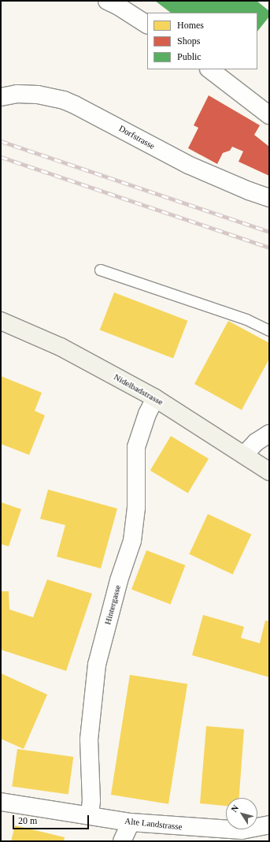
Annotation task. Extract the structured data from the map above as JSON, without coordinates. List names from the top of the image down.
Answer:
{
  "streets": {
    "main road": ["Nidelbadstrasse"],
    "street": ["Dorfstrasse", "Hintergasse", "Alte Landstrasse"]
  },
  "crossings": [
    ["Nidelbadstrasse", "Hintergasse"],
    ["Hintergasse", "Alte Landstrasse"]
  ],
  "legend": ["Homes", "Shops", "Public"],
  "scale_bar": "20 m",
  "north": "top left"
}
